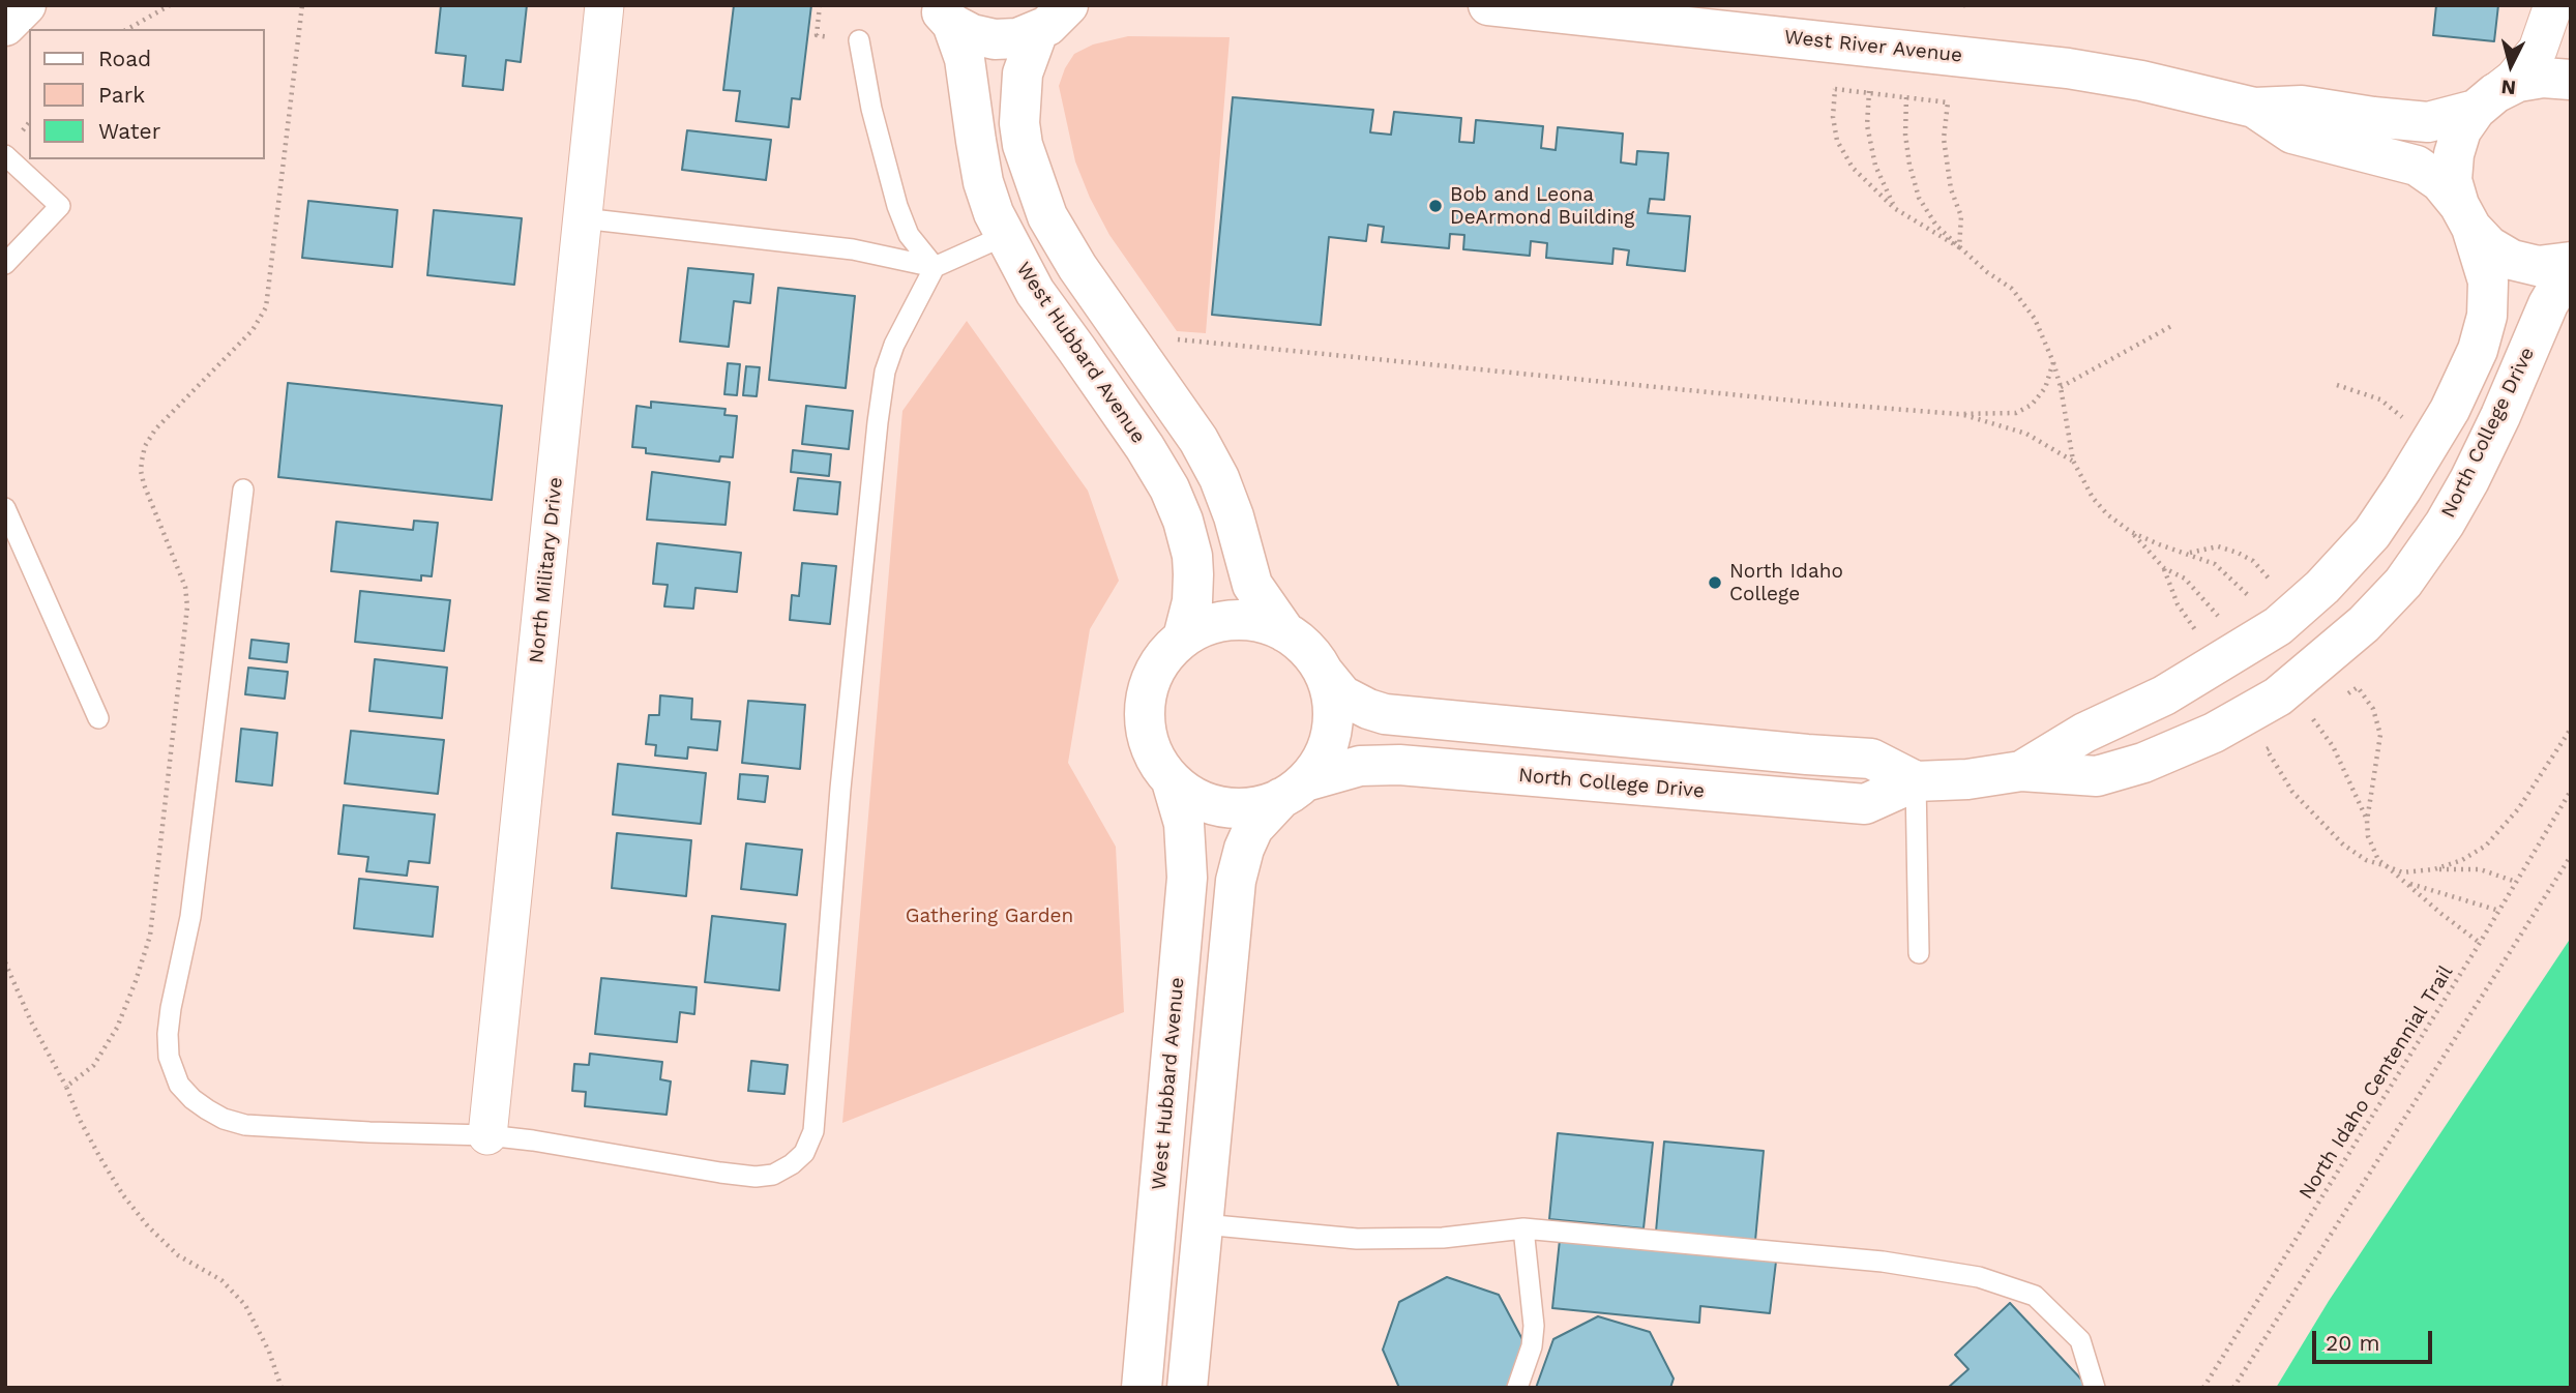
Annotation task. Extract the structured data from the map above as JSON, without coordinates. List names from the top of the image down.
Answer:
{
  "streets": {
    "street": [
      "West River Avenue",
      "West Hubbard Avenue",
      "North College Drive",
      "North Military Drive"
    ],
    "path": ["North Idaho Centennial Trail"]
  },
  "crossings": [
    ["West River Avenue", "North College Drive"],
    ["West Hubbard Avenue", "North College Drive"]
  ],
  "parks": ["Gathering Garden"],
  "places": ["Bob and Leona DeArmond Building", "North Idaho College"],
  "legend": ["Road", "Park", "Water"],
  "scale_bar": "20 m",
  "north": "bottom"
}
